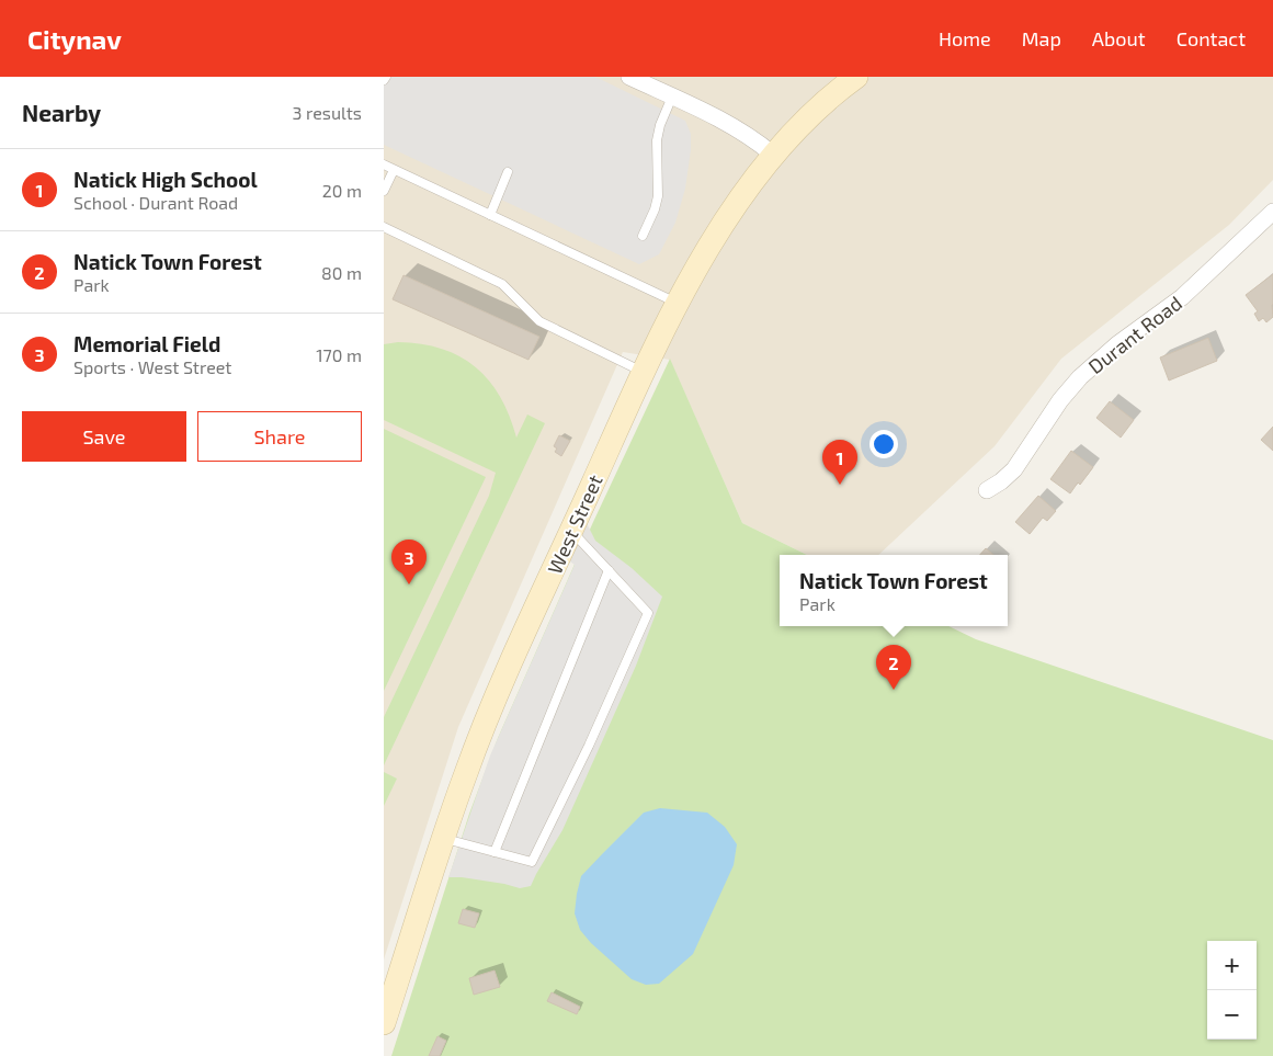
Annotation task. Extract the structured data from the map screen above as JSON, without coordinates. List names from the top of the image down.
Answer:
{
  "streets": {
    "street": ["Durant Road", "West Street"]
  },
  "page": {
    "header": "Citynav",
    "nav": [
      "Home",
      "Map",
      "About",
      "Contact"
    ],
    "heading": ["Nearby", "3 results"],
    "list": [
      {
        "mark": "1",
        "name": "Natick High School",
        "note": "School · Durant Road",
        "value": "20 m"
      },
      {
        "mark": "2",
        "name": "Natick Town Forest",
        "note": "Park",
        "value": "80 m"
      },
      {
        "mark": "3",
        "name": "Memorial Field",
        "note": "Sports · West Street",
        "value": "170 m"
      }
    ],
    "buttons": ["Save", "Share"],
    "pins": ["1", "3", "2"],
    "popup": ["Natick Town Forest", "Park"],
    "map_buttons": ["+", "−"]
  }
}
